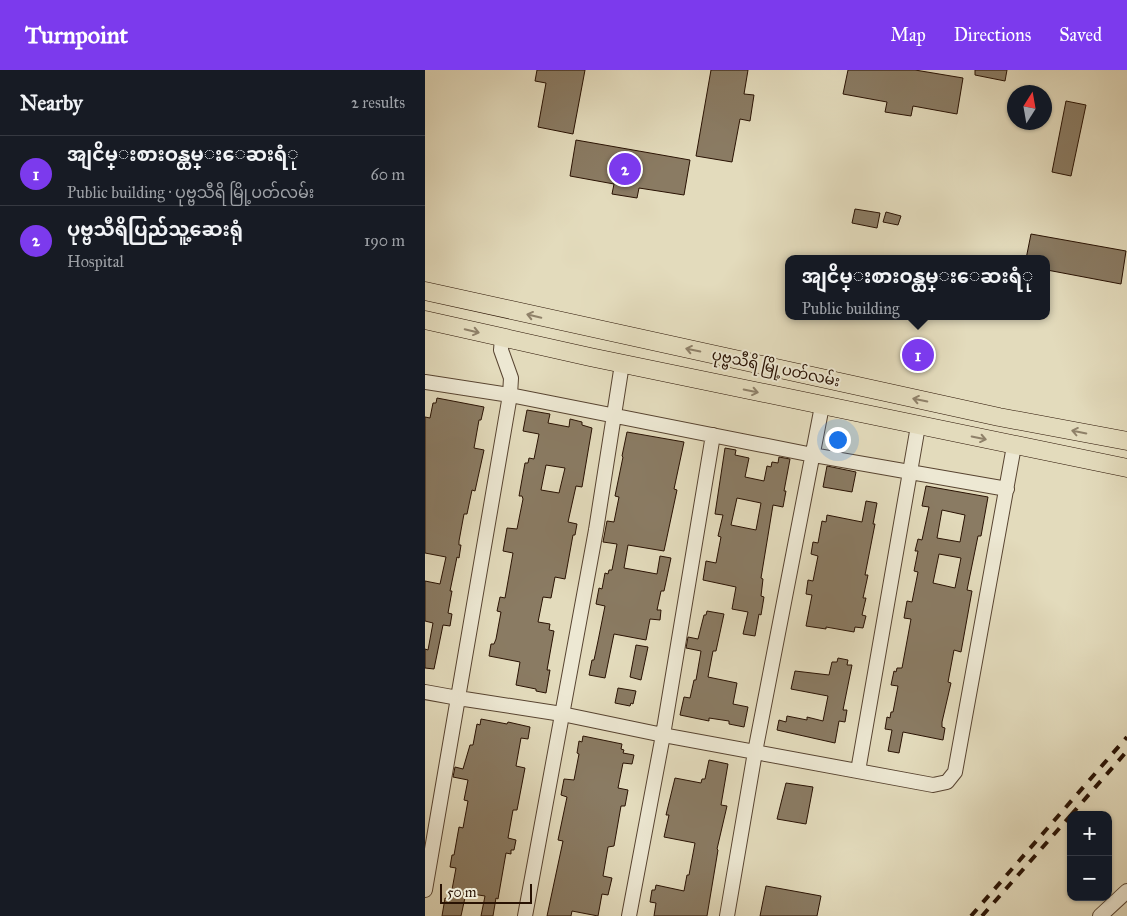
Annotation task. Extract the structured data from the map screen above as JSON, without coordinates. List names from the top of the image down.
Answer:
{
  "streets": {
    "main road": ["ပုဗ္ဗသီရိ မြို့ပတ်လမ်း"]
  },
  "scale_bar": "50 m",
  "north": "top",
  "page": {
    "header": "Turnpoint",
    "nav": ["Map", "Directions", "Saved"],
    "heading": ["Nearby", "2 results"],
    "list": [
      {
        "mark": "1",
        "name": "အျငိမ္းစားဝန္ထမ္းေဆးရံု",
        "note": "Public building · ပုဗ္ဗသီရိ မြို့ပတ်လမ်း",
        "value": "60 m"
      },
      {
        "mark": "2",
        "name": "ပုဗ္ဗသီရိပြည်သူ့ဆေးရုံ",
        "note": "Hospital",
        "value": "190 m"
      }
    ],
    "pins": ["2", "1"],
    "popup": ["အျငိမ္းစားဝန္ထမ္းေဆးရံု", "Public building"],
    "map_buttons": ["+", "−"],
    "scale": "50 m"
  }
}
